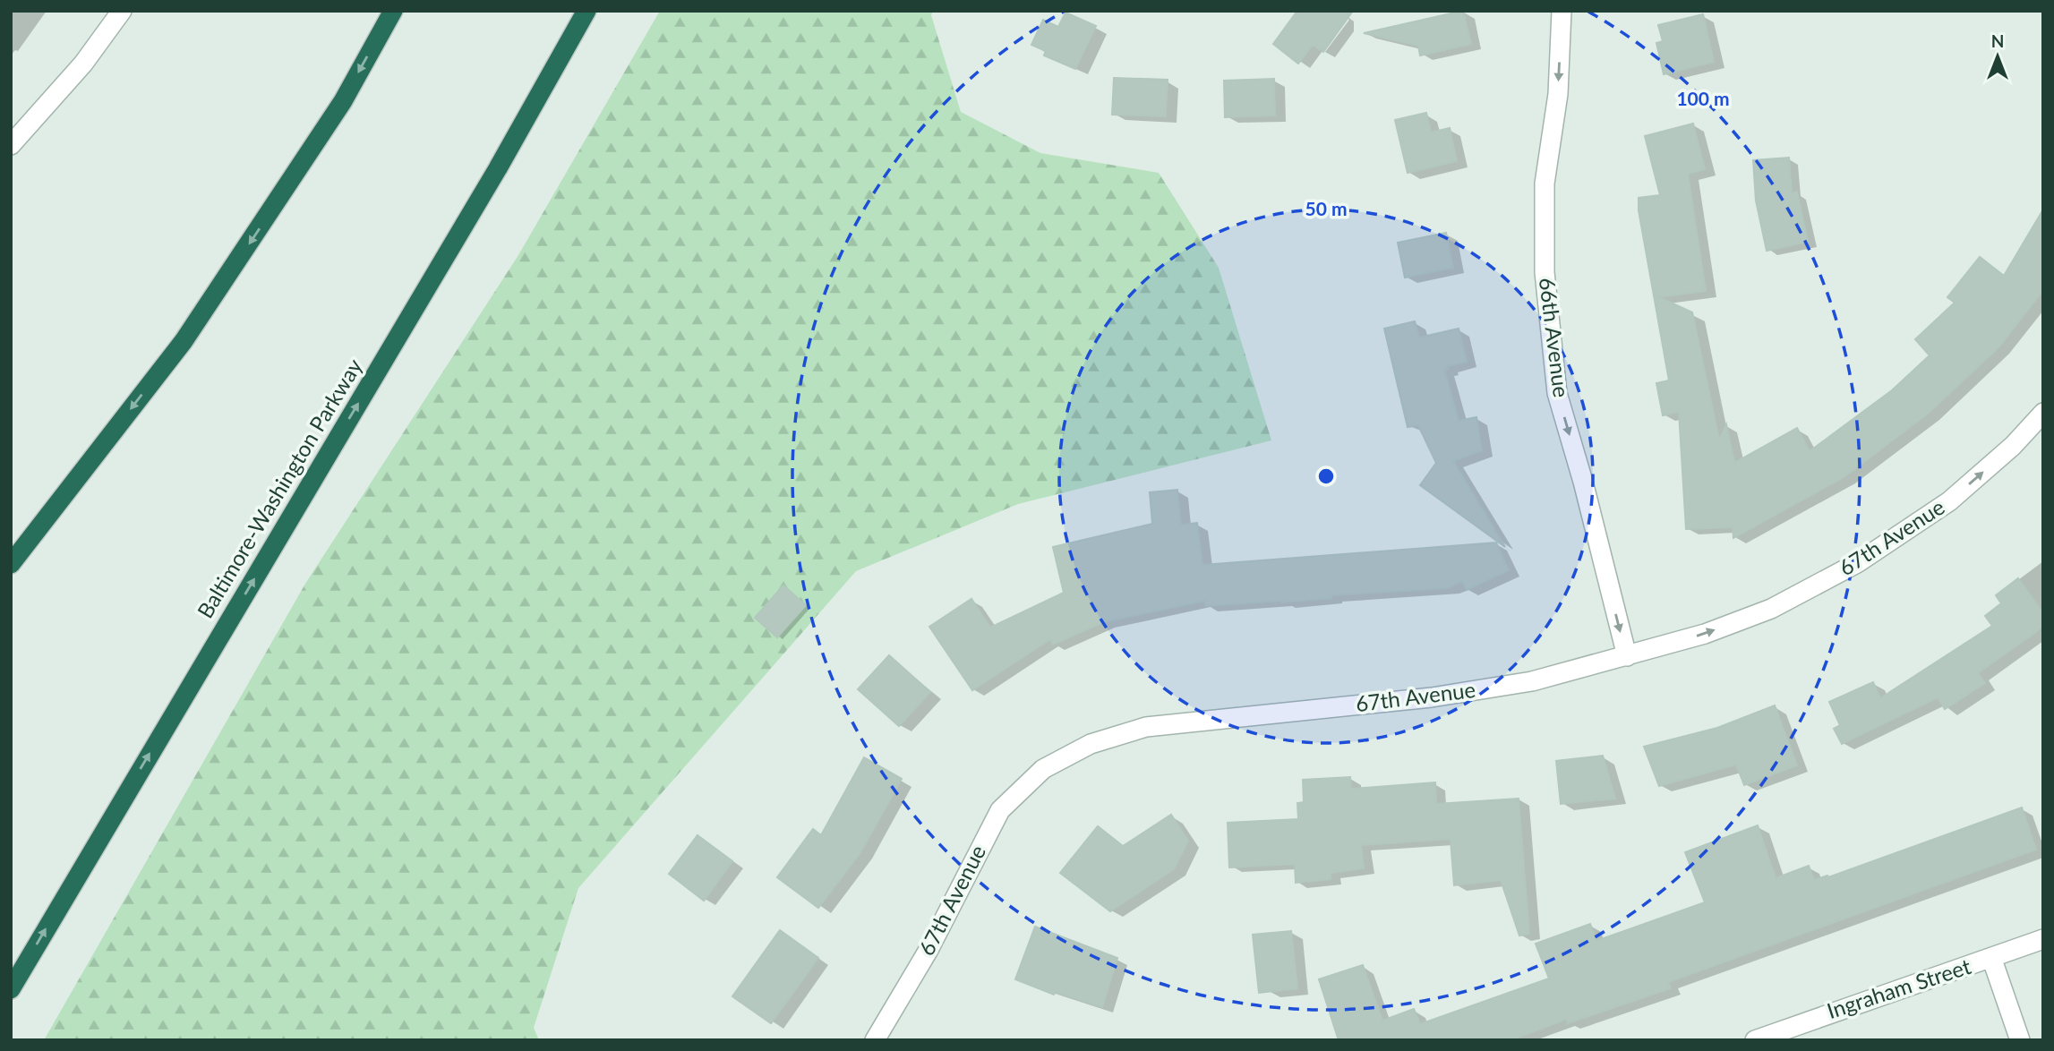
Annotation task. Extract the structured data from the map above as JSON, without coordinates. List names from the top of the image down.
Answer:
{
  "streets": {
    "highway": ["Baltimore-Washington Parkway"],
    "street": ["66th Avenue", "67th Avenue", "Ingraham Street"]
  },
  "crossings": [
    ["66th Avenue", "67th Avenue"]
  ],
  "one_way": ["66th Avenue", "Baltimore-Washington Parkway"],
  "north": "top",
  "rings": ["100 m", "50 m"]
}
